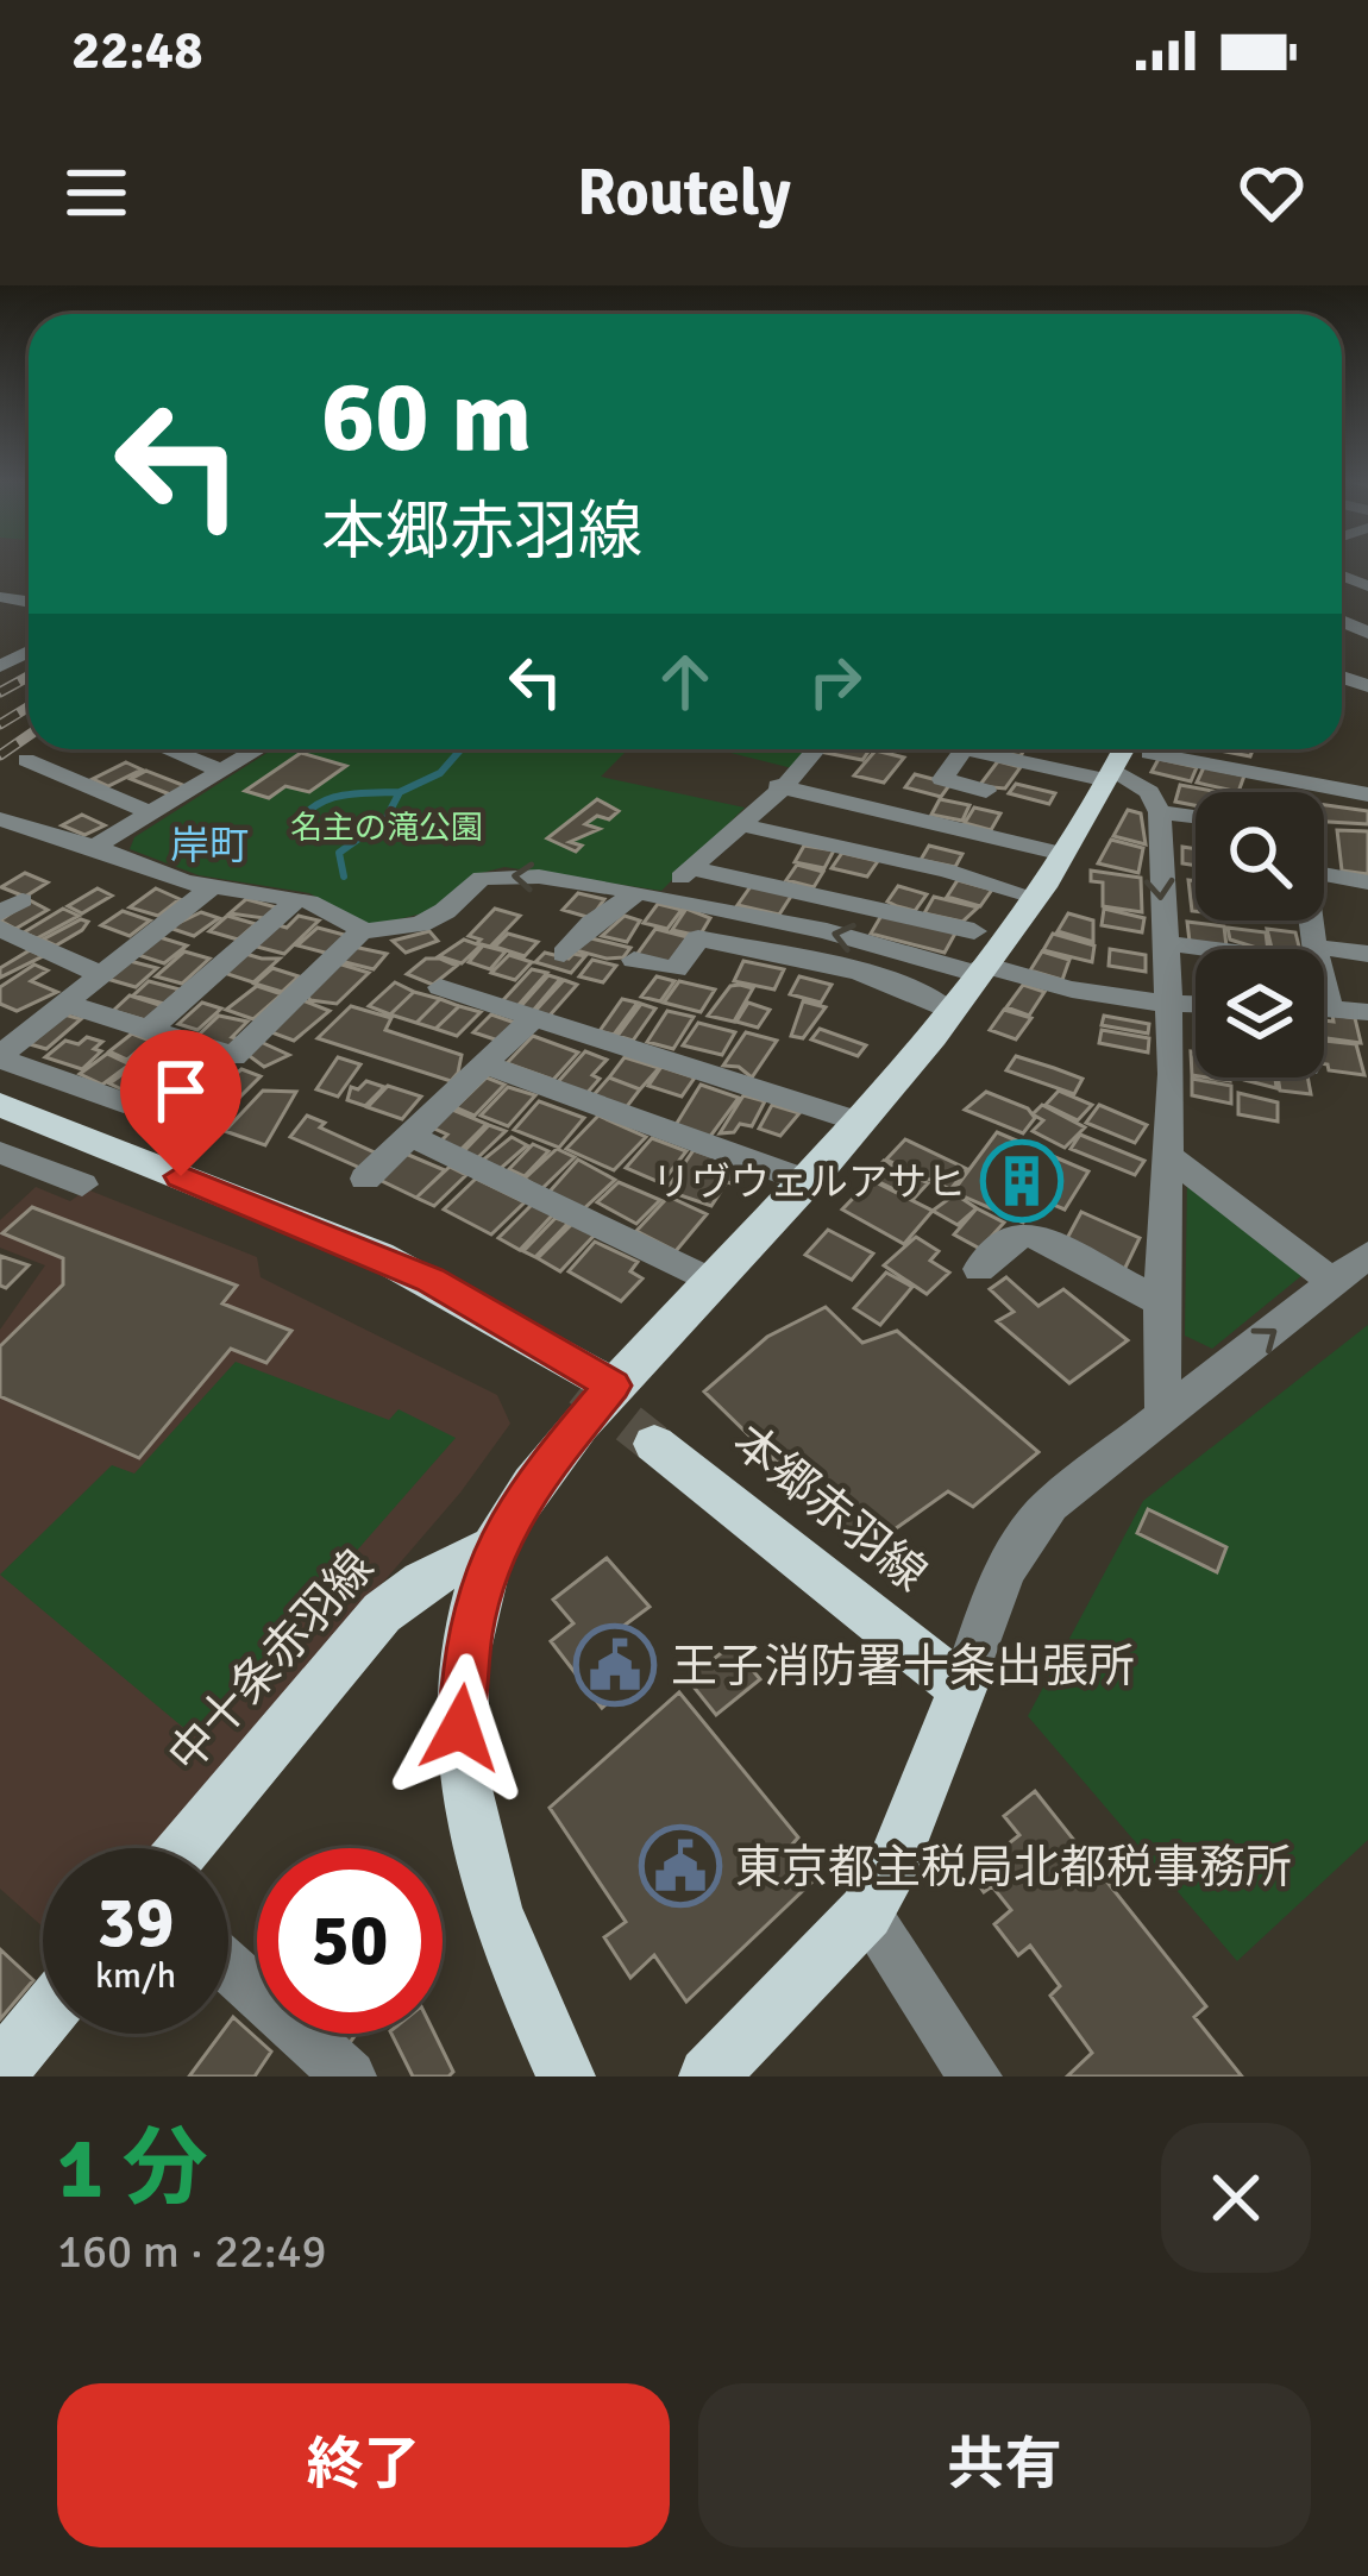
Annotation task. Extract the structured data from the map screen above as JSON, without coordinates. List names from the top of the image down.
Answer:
{
  "streets": {
    "main road": ["本郷赤羽線", "中十条赤羽線"]
  },
  "districts": ["岸町"],
  "parks": ["名主の滝公園"],
  "places": {
    "building": ["リヴウェルアサヒ"],
    "public building": ["王子消防署十条出張所", "東京都主税局北都税事務所"]
  },
  "page": {
    "status": "22:48",
    "header": "Routely",
    "turn": ["60 m", "本郷赤羽線"],
    "speed": "39 km/h",
    "limit": "50",
    "heading": ["1 分", "160 m · 22:49"],
    "buttons": ["終了", "共有"]
  }
}
